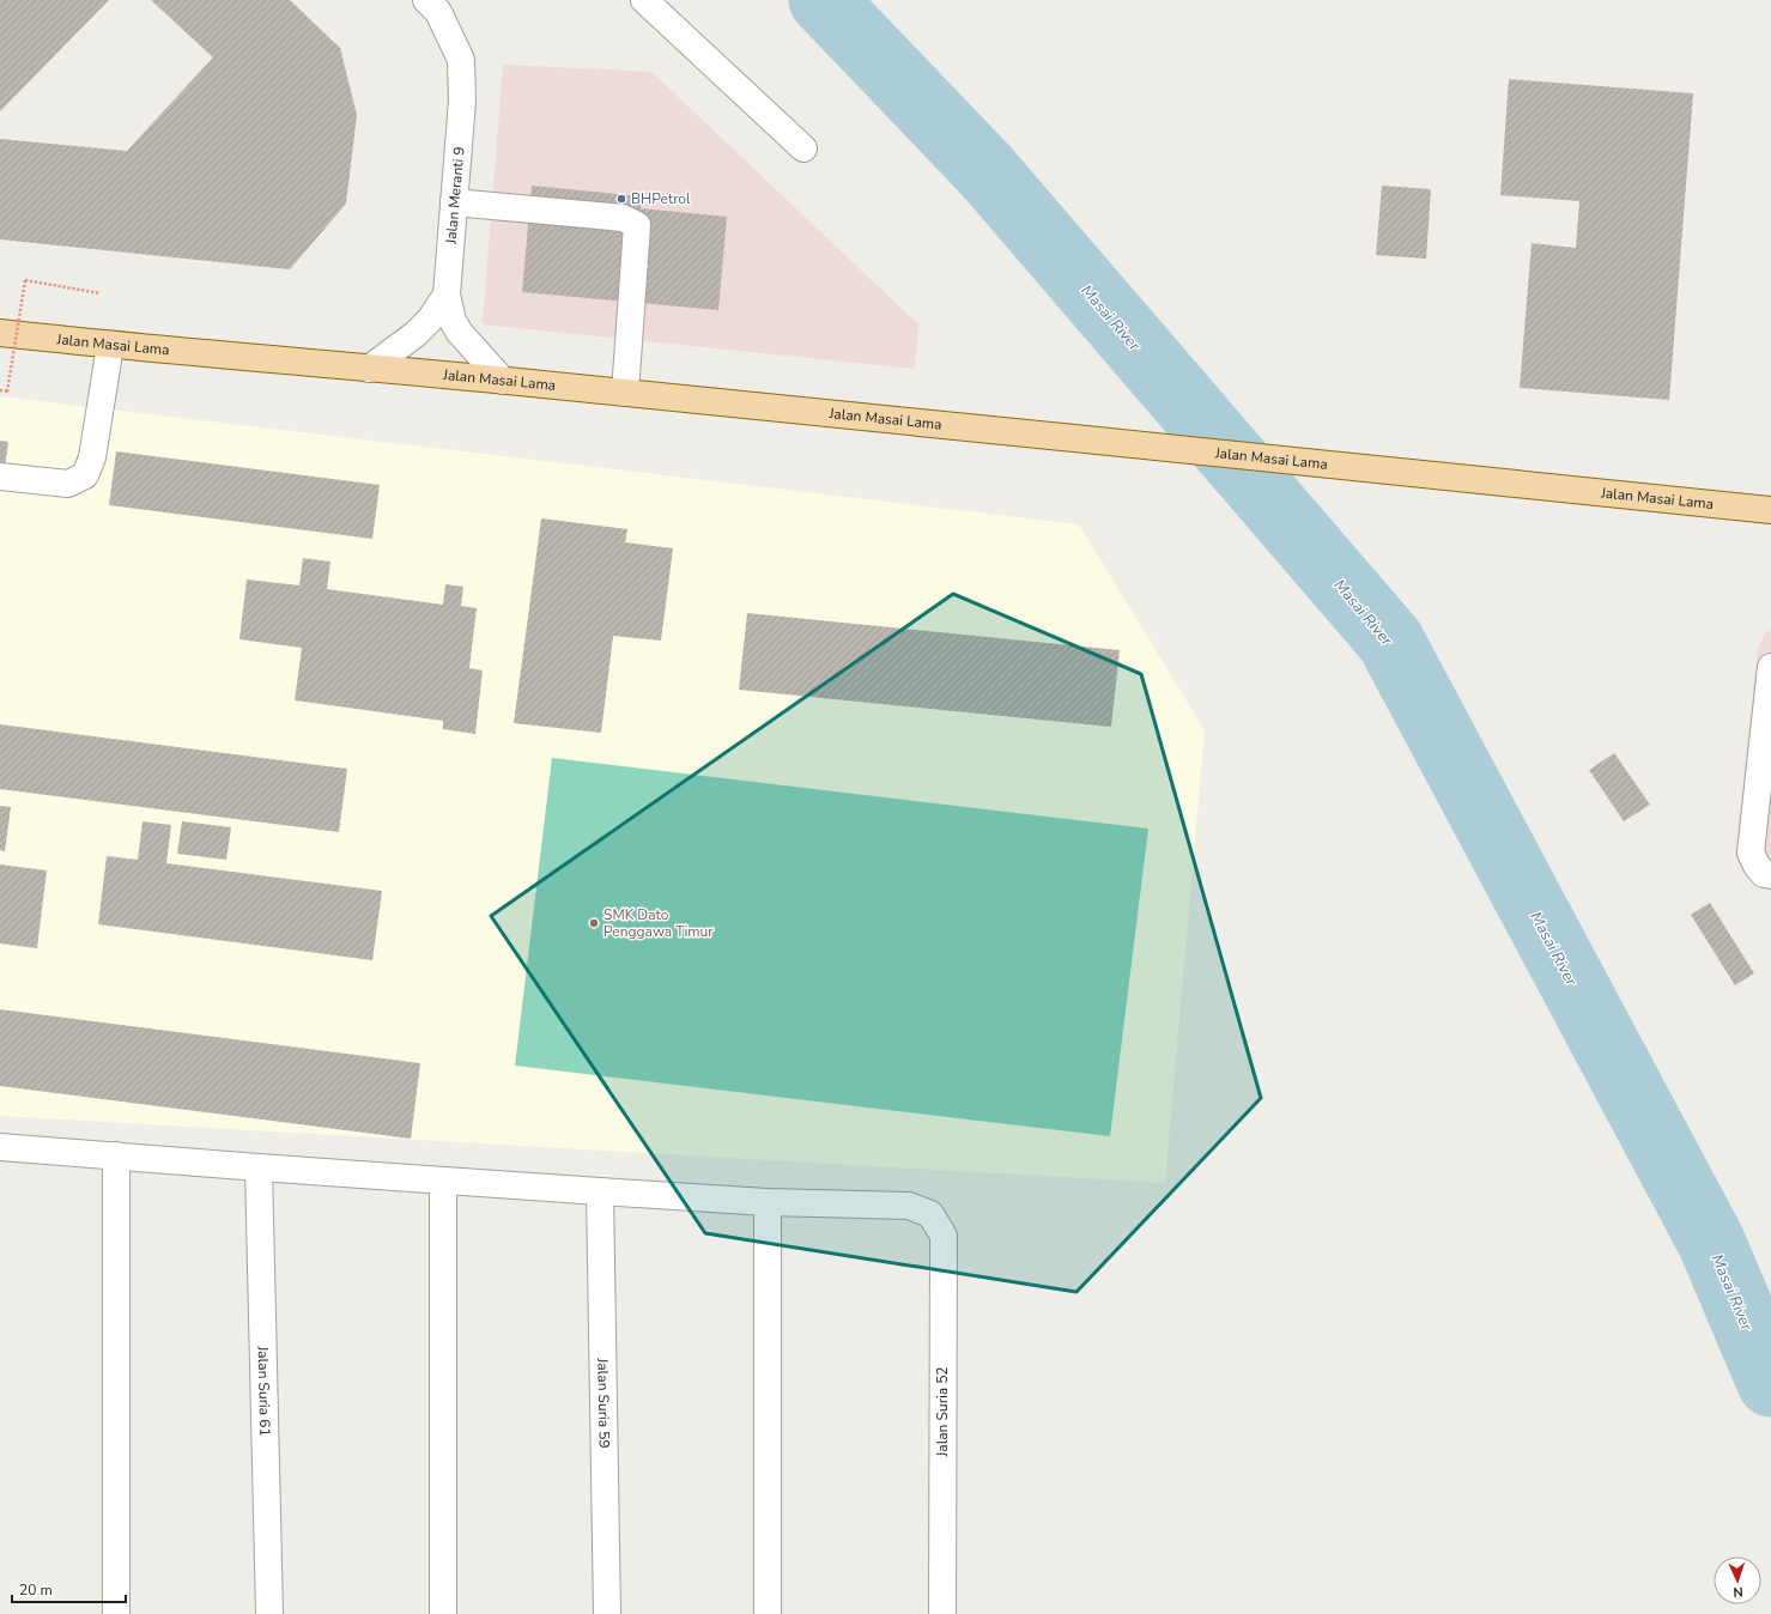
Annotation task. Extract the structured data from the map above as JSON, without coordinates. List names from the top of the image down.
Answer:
{
  "streets": {
    "main road": ["Jalan Masai Lama"],
    "street": [
      "Jalan Meranti 9",
      "Jalan Suria 61",
      "Jalan Suria 59",
      "Jalan Suria 52"
    ]
  },
  "crossings": [
    ["Jalan Meranti 9", "Jalan Masai Lama"]
  ],
  "water": ["Masai River"],
  "places": ["BHPetrol", "SMK Dato Penggawa Timur"],
  "scale_bar": "20 m",
  "north": "bottom"
}
